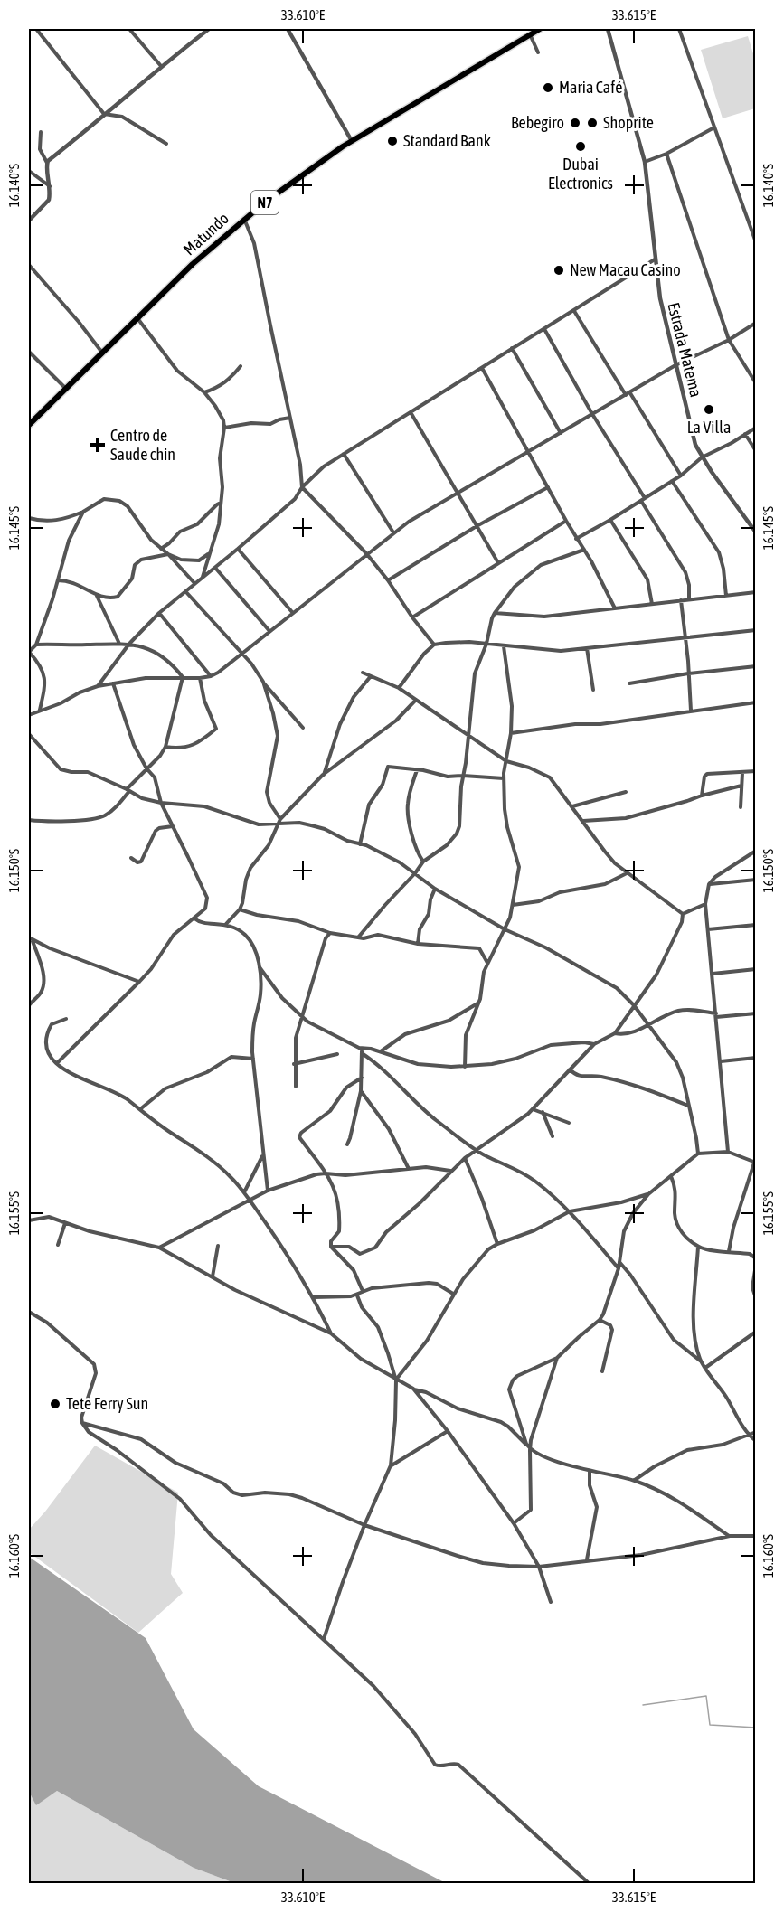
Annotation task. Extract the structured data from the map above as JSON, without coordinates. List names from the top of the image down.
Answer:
{
  "streets": {
    "main road": ["N7", "Matundo"],
    "street": ["Estrada Matema"]
  },
  "places": {
    "other": [
      "Maria Café",
      "Bebegiro",
      "Shoprite",
      "Standard Bank",
      "Dubai Electronics",
      "New Macau Casino",
      "La Villa",
      "Tete Ferry Sun"
    ],
    "health": ["Centro de Saude chin"]
  },
  "coordinates": [
    "33.610°E",
    "33.615°E",
    "16.140°S",
    "16.145°S",
    "16.150°S",
    "16.155°S",
    "16.160°S"
  ]
}
